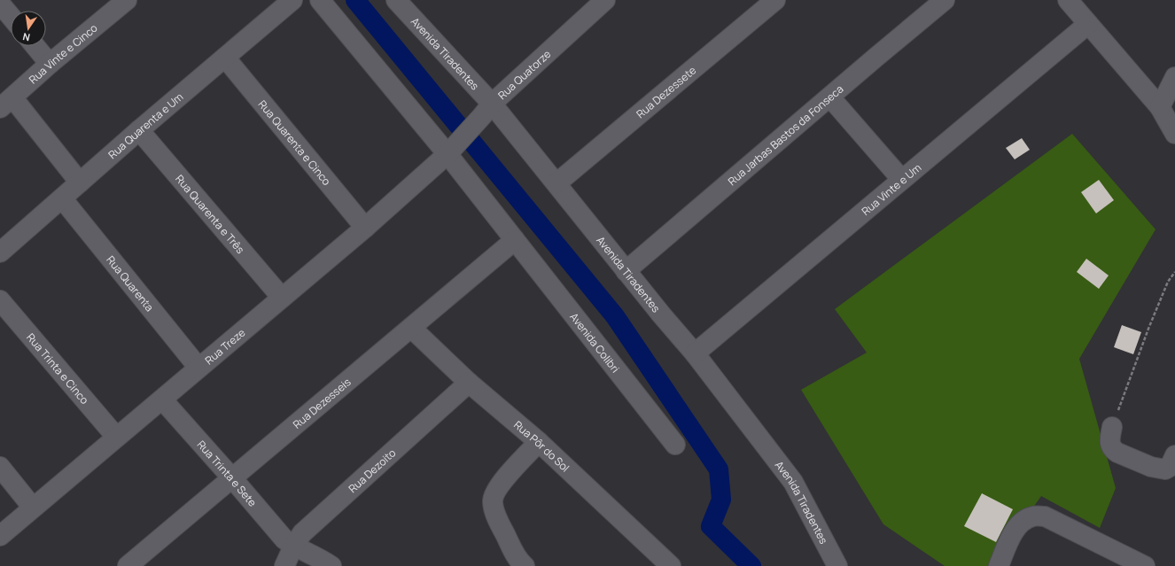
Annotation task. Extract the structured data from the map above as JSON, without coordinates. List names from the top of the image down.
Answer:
{
  "streets": {
    "street": [
      "Avenida Tiradentes",
      "Rua Vinte e Cinco",
      "Rua Quatorze",
      "Rua Dezessete",
      "Rua Quarenta e Um",
      "Rua Jarbas Bastos da Fonseca",
      "Rua Quarenta e Cinco",
      "Rua Vinte e Um",
      "Rua Quarenta e Três",
      "Rua Quarenta",
      "Avenida Colibri",
      "Rua Treze",
      "Rua Trinta e Cinco",
      "Rua Dezesseis",
      "Rua Pôr do Sol",
      "Rua Dezoito",
      "Rua Trinta e Sete"
    ]
  },
  "crossings": [
    ["Avenida Tiradentes", "Rua Quatorze"],
    ["Avenida Tiradentes", "Rua Dezessete"],
    ["Avenida Tiradentes", "Rua Jarbas Bastos da Fonseca"],
    ["Avenida Tiradentes", "Rua Vinte e Um"],
    ["Rua Quatorze", "Rua Treze"],
    ["Rua Quarenta e Um", "Rua Quarenta e Cinco"],
    ["Rua Quarenta e Um", "Rua Quarenta e Três"],
    ["Rua Quarenta e Um", "Rua Quarenta"],
    ["Rua Quarenta e Cinco", "Rua Treze"],
    ["Rua Quarenta e Três", "Rua Treze"],
    ["Rua Quarenta", "Rua Treze"],
    ["Avenida Colibri", "Rua Dezesseis"],
    ["Rua Treze", "Rua Trinta e Cinco"],
    ["Rua Treze", "Rua Trinta e Sete"],
    ["Rua Dezesseis", "Rua Pôr do Sol"],
    ["Rua Dezesseis", "Rua Trinta e Sete"],
    ["Rua Pôr do Sol", "Rua Dezoito"],
    ["Rua Dezoito", "Rua Trinta e Sete"]
  ],
  "north": "bottom"
}
